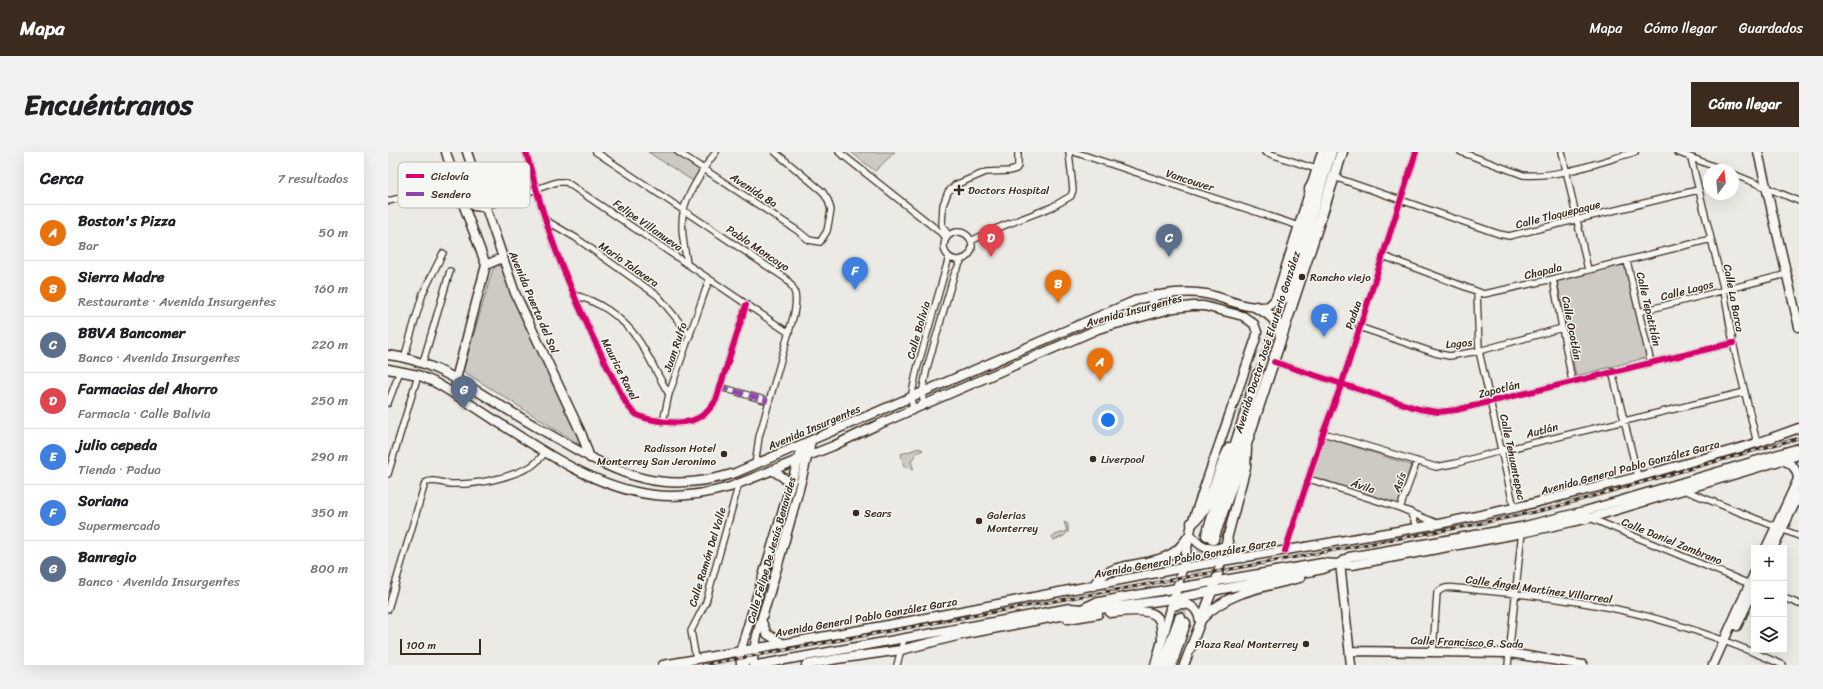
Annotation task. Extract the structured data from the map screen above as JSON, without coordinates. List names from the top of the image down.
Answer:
{
  "streets": {
    "highway": ["Avenida Doctor José Eleuterio González"],
    "main road": [
      "Avenida Puerta del Sol",
      "Avenida Insurgentes",
      "Avenida General Pablo González Garza",
      "Calle Felipe De Jesús Benavides",
      "Calle Francisco G. Sada"
    ],
    "street": [
      "Vancouver",
      "Avenida 8a",
      "Calle Tlaquepaque",
      "Felipe Villanueva",
      "Pablo Moncayo",
      "Mario Talavera",
      "Chapala",
      "Calle Lagos",
      "Calle La Barca",
      "Calle Tepatitlán",
      "Padua",
      "Calle Ocotlán",
      "Calle Bolivia",
      "Lagos",
      "Juan Rulfo",
      "Maurice Ravel",
      "Zapotlán",
      "Autlán",
      "Calle Tehuantepec",
      "Asís",
      "Ávila",
      "Calle Daniel Zambrano",
      "Calle Ramón Del Valle",
      "Calle Ángel Martínez Villarreal"
    ]
  },
  "crossings": [
    ["Vancouver", "Avenida Doctor José Eleuterio González"],
    ["Calle Tlaquepaque", "Calle La Barca"],
    ["Calle Tlaquepaque", "Padua"],
    ["Calle Tlaquepaque", "Avenida Doctor José Eleuterio González"],
    ["Felipe Villanueva", "Pablo Moncayo"],
    ["Felipe Villanueva", "Juan Rulfo"],
    ["Felipe Villanueva", "Maurice Ravel"],
    ["Pablo Moncayo", "Avenida Insurgentes"],
    ["Mario Talavera", "Juan Rulfo"],
    ["Mario Talavera", "Maurice Ravel"],
    ["Chapala", "Calle La Barca"],
    ["Chapala", "Calle Tepatitlán"],
    ["Chapala", "Padua"],
    ["Chapala", "Calle Ocotlán"],
    ["Chapala", "Calle Tehuantepec"],
    ["Calle Lagos", "Calle La Barca"],
    ["Calle Lagos", "Calle Tepatitlán"],
    ["Calle La Barca", "Zapotlán"],
    ["Calle La Barca", "Autlán"],
    ["Calle La Barca", "Avenida General Pablo González Garza"],
    ["Avenida Puerta del Sol", "Avenida Insurgentes"],
    ["Calle Tepatitlán", "Zapotlán"],
    ["Avenida Insurgentes", "Calle Bolivia"],
    ["Avenida Insurgentes", "Avenida Doctor José Eleuterio González"],
    ["Avenida Insurgentes", "Calle Felipe De Jesús Benavides"],
    ["Avenida Insurgentes", "Calle Ramón Del Valle"],
    ["Padua", "Lagos"],
    ["Padua", "Zapotlán"],
    ["Padua", "Autlán"],
    ["Padua", "Avenida General Pablo González Garza"],
    ["Padua", "Ávila"],
    ["Calle Ocotlán", "Lagos"],
    ["Calle Ocotlán", "Zapotlán"],
    ["Avenida Doctor José Eleuterio González", "Zapotlán"],
    ["Lagos", "Calle Tehuantepec"],
    ["Juan Rulfo", "Maurice Ravel"],
    ["Zapotlán", "Calle Tehuantepec"],
    ["Autlán", "Calle Tehuantepec"],
    ["Autlán", "Asís"],
    ["Calle Tehuantepec", "Avenida General Pablo González Garza"],
    ["Avenida General Pablo González Garza", "Ávila"],
    ["Avenida General Pablo González Garza", "Calle Felipe De Jesús Benavides"],
    ["Avenida General Pablo González Garza", "Calle Ramón Del Valle"],
    ["Asís", "Ávila"],
    ["Calle Ángel Martínez Villarreal", "Calle Francisco G. Sada"]
  ],
  "places": {
    "health": ["Doctors Hospital"],
    "other": [
      "Rancho viejo",
      "Radisson Hotel Monterrey San Jeronimo",
      "Liverpool",
      "Sears",
      "Galerias Monterrey",
      "Plaza Real Monterrey"
    ]
  },
  "legend": ["Ciclovía", "Sendero"],
  "scale_bar": "100 m",
  "north": "top",
  "page": {
    "header": "Mapa",
    "nav": ["Mapa", "Cómo llegar", "Guardados"],
    "title": "Encuéntranos",
    "buttons": "Cómo llegar",
    "heading": ["Cerca", "7 resultados"],
    "list": [
      {
        "mark": "A",
        "name": "Boston's Pizza",
        "note": "Bar",
        "value": "50 m"
      },
      {
        "mark": "B",
        "name": "Sierra Madre",
        "note": "Restaurante · Avenida Insurgentes",
        "value": "160 m"
      },
      {
        "mark": "C",
        "name": "BBVA Bancomer",
        "note": "Banco · Avenida Insurgentes",
        "value": "220 m"
      },
      {
        "mark": "D",
        "name": "Farmacias del Ahorro",
        "note": "Farmacia · Calle Bolivia",
        "value": "250 m"
      },
      {
        "mark": "E",
        "name": "julio cepeda",
        "note": "Tienda · Padua",
        "value": "290 m"
      },
      {
        "mark": "F",
        "name": "Soriana",
        "note": "Supermercado",
        "value": "350 m"
      },
      {
        "mark": "G",
        "name": "Banregio",
        "note": "Banco · Avenida Insurgentes",
        "value": "800 m"
      }
    ],
    "pins": [
      "C",
      "D",
      "F",
      "B",
      "E",
      "A",
      "G"
    ],
    "map_buttons": ["+", "−"],
    "scale": "100 m"
  }
}
